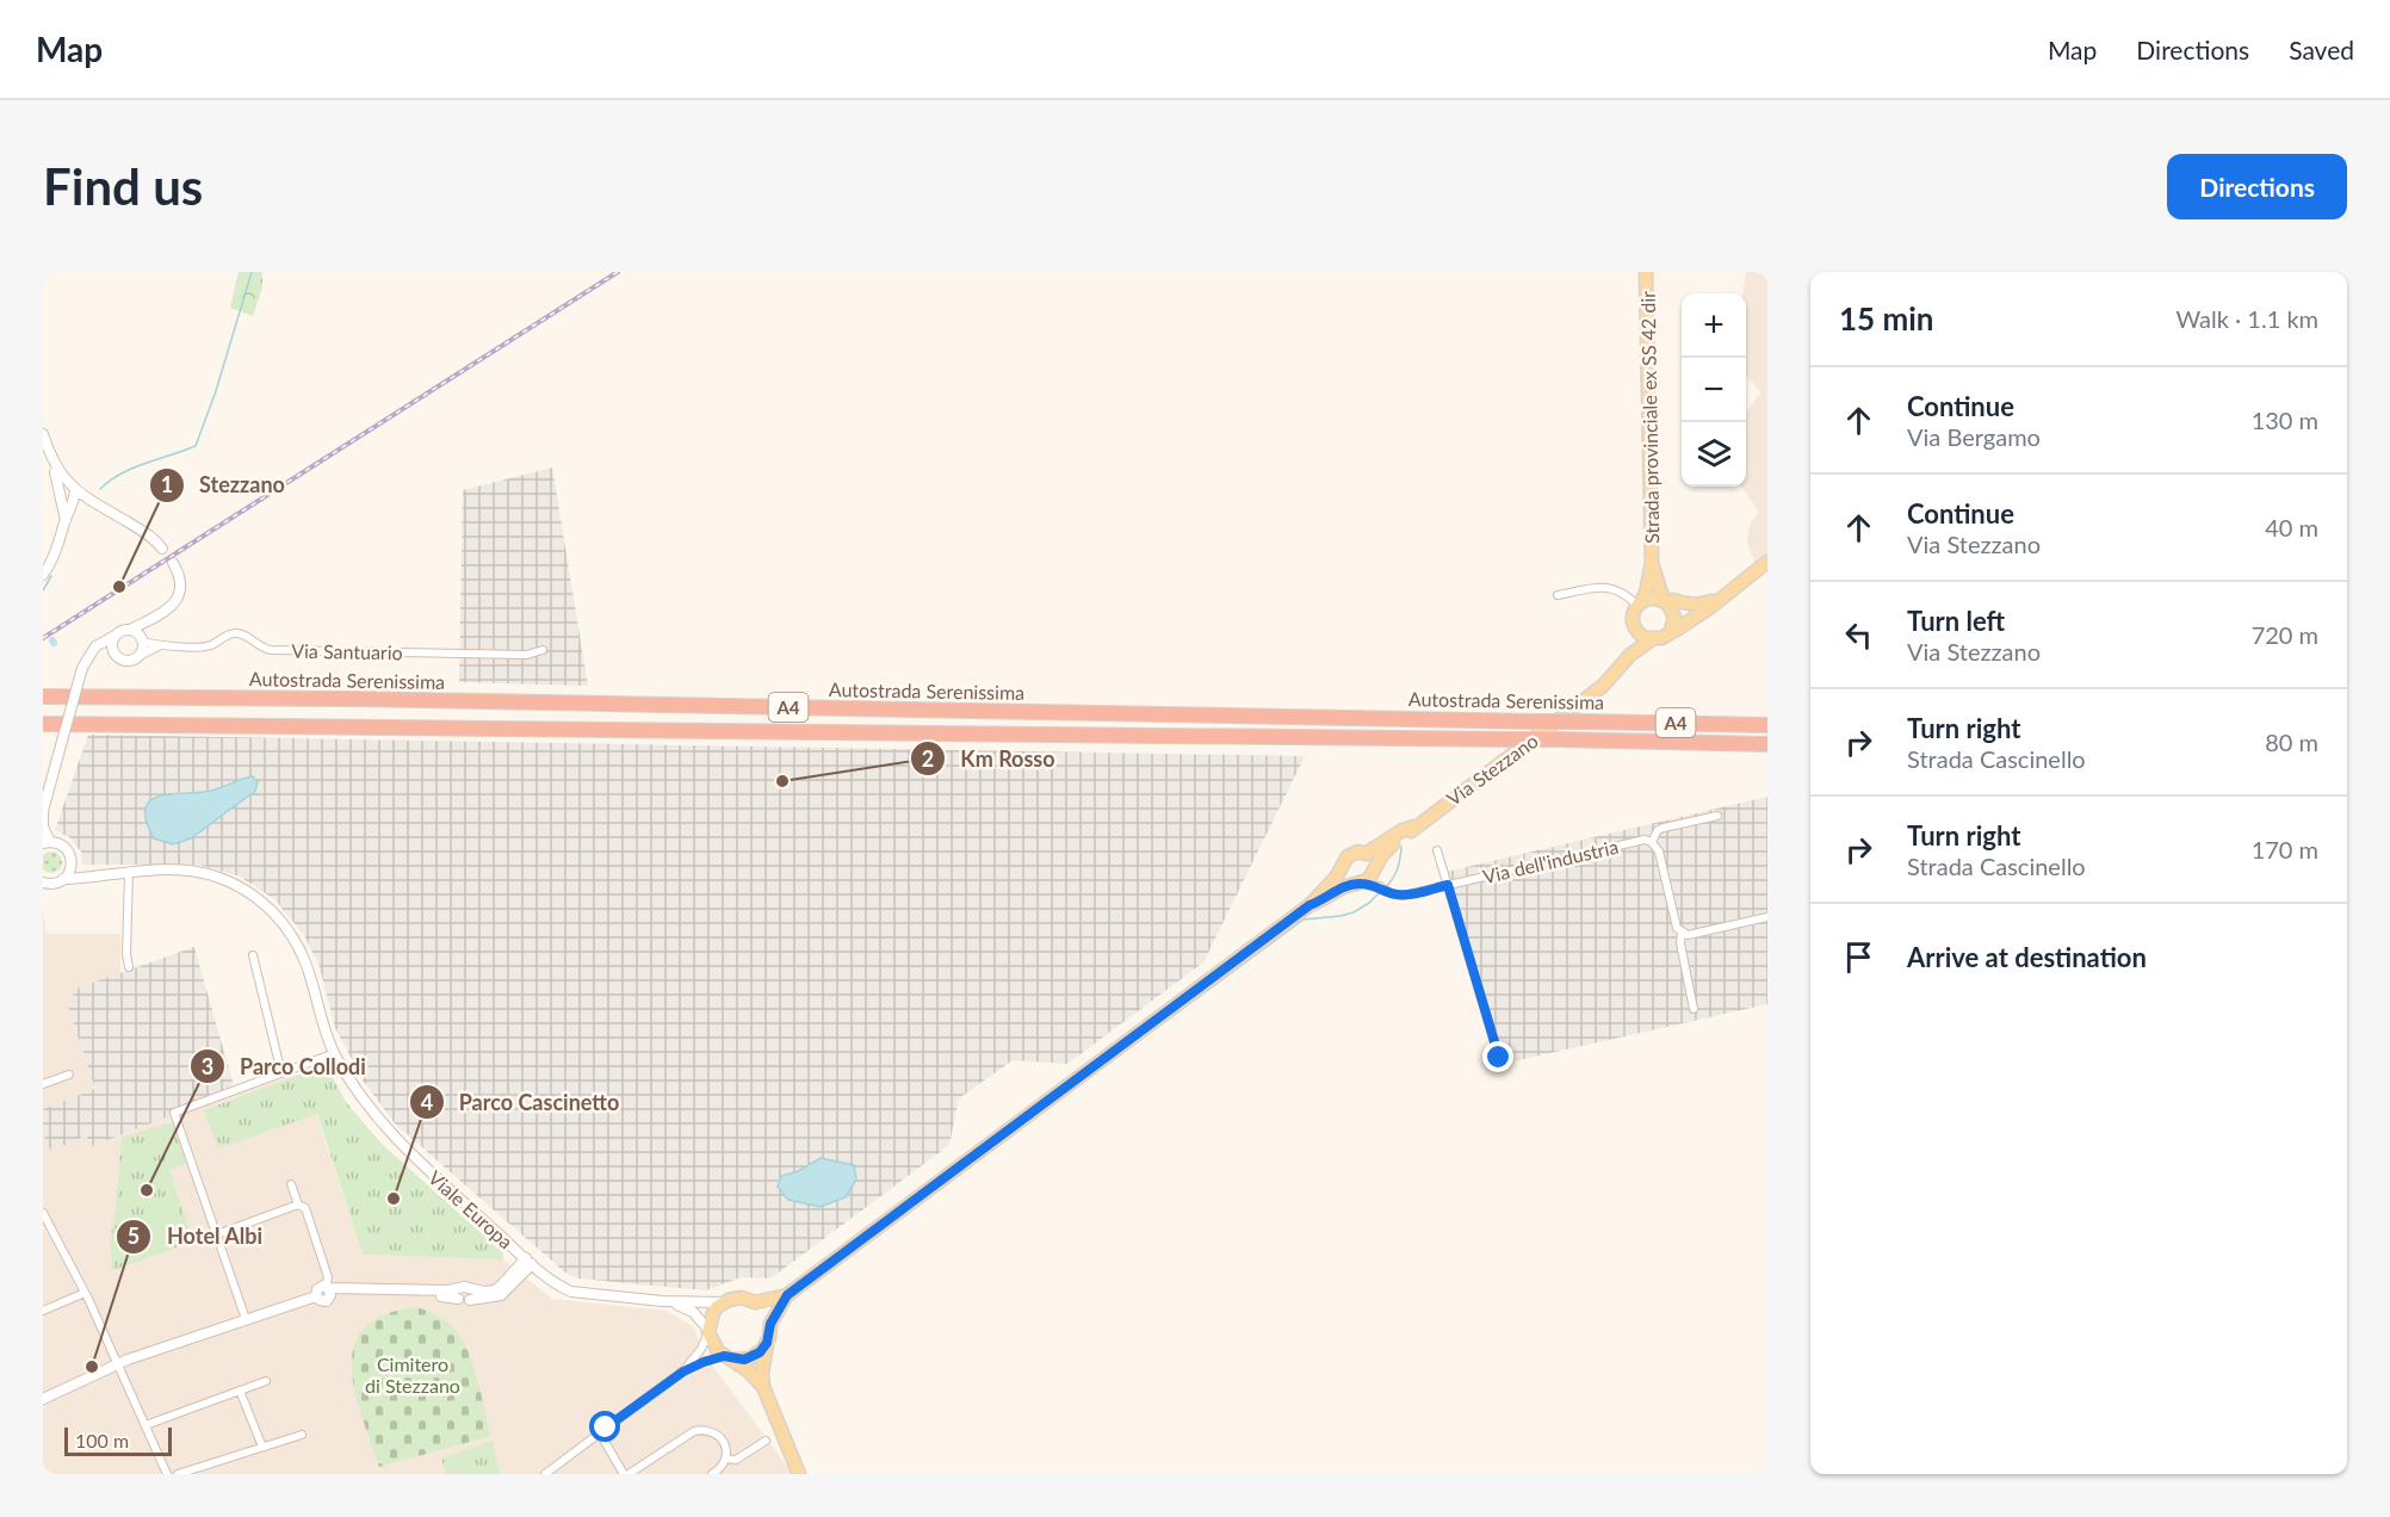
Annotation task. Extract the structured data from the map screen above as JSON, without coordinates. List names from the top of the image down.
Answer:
{
  "streets": {
    "highway": ["Autostrada Serenissima", "A4"],
    "main road": ["Strada provinciale ex SS 42 dir", "Via Stezzano"],
    "street": ["Via Santuario", "Via dell'industria", "Viale Europa"]
  },
  "crossings": [
    ["Strada provinciale ex SS 42 dir", "Via Stezzano"],
    ["Via Stezzano", "Via dell'industria"],
    ["Via Stezzano", "Viale Europa"]
  ],
  "parks": ["Cimitero di Stezzano"],
  "places": [
    "Stezzano",
    "Km Rosso",
    "Parco Collodi",
    "Parco Cascinetto",
    "Hotel Albi"
  ],
  "scale_bar": "100 m",
  "page": {
    "header": "Map",
    "nav": ["Map", "Directions", "Saved"],
    "buttons": "Directions",
    "title": "Find us",
    "heading": ["15 min", "Walk · 1.1 km"],
    "map_buttons": ["+", "−"],
    "list": [
      ["Continue", "Via Bergamo", "130 m"],
      ["Continue", "Via Stezzano", "40 m"],
      ["Turn left", "Via Stezzano", "720 m"],
      ["Turn right", "Strada Cascinello", "80 m"],
      ["Turn right", "Strada Cascinello", "170 m"],
      "Arrive at destination"
    ],
    "scale": "100 m"
  }
}
